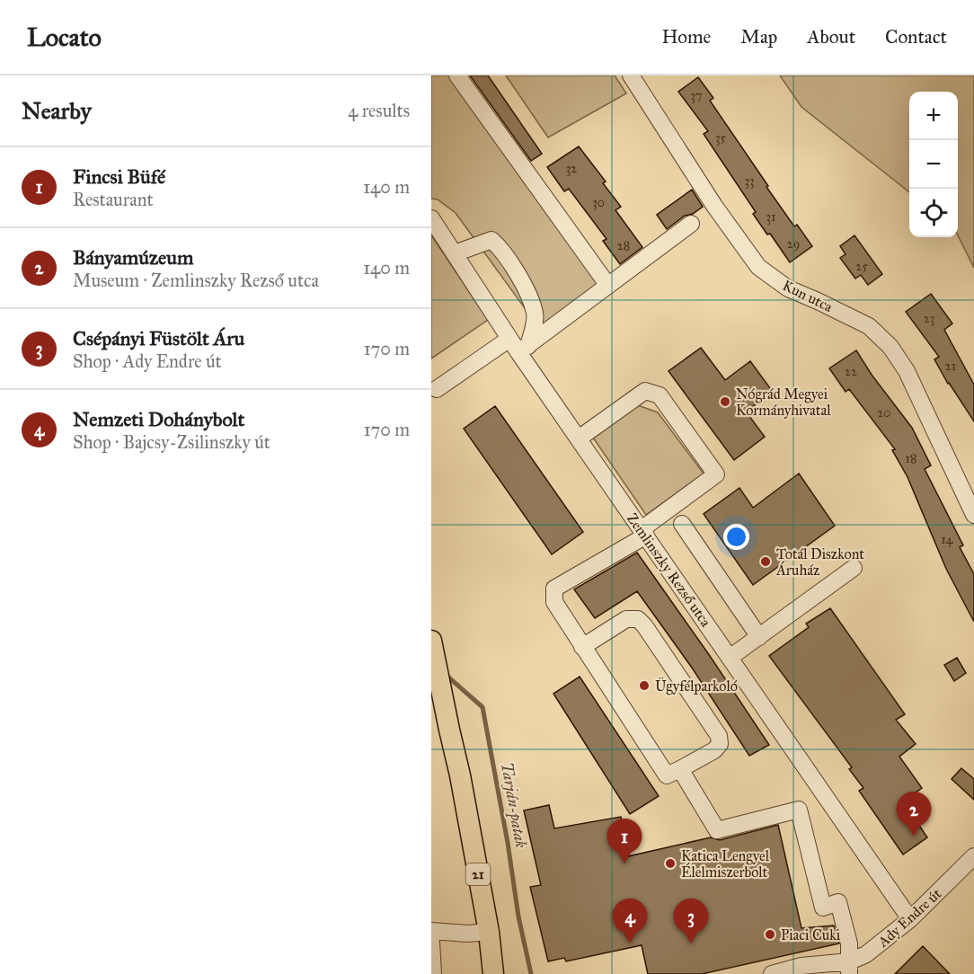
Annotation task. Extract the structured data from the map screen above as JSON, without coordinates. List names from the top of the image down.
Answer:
{
  "streets": {
    "main road": ["21"],
    "street": ["Kun utca", "Zemlinszky Rezső utca", "Ady Endre út"]
  },
  "crossings": [
    ["Zemlinszky Rezső utca", "Ady Endre út"]
  ],
  "water": ["Tarján-patak"],
  "places": [
    "Nógrád Megyei Kormányhivatal",
    "Totál Diszkont Áruház",
    "Ügyfélparkoló",
    "Katica Lengyel Élelmiszerbolt",
    "Piaci Cuki"
  ],
  "house_numbers": [
    "37",
    "35",
    "32",
    "33",
    "30",
    "31",
    "29",
    "28",
    "25",
    "23",
    "21",
    "22",
    "20",
    "18",
    "14"
  ],
  "page": {
    "header": "Locato",
    "nav": [
      "Home",
      "Map",
      "About",
      "Contact"
    ],
    "heading": ["Nearby", "4 results"],
    "map_buttons": ["+", "−"],
    "list": [
      {
        "mark": "1",
        "name": "Fincsi Büfé",
        "note": "Restaurant",
        "value": "140 m"
      },
      {
        "mark": "2",
        "name": "Bányamúzeum",
        "note": "Museum · Zemlinszky Rezső utca",
        "value": "140 m"
      },
      {
        "mark": "3",
        "name": "Csépányi Füstölt Áru",
        "note": "Shop · Ady Endre út",
        "value": "170 m"
      },
      {
        "mark": "4",
        "name": "Nemzeti Dohánybolt",
        "note": "Shop · Bajcsy-Zsilinszky út",
        "value": "170 m"
      }
    ],
    "pins": [
      "2",
      "1",
      "3",
      "4"
    ]
  }
}
